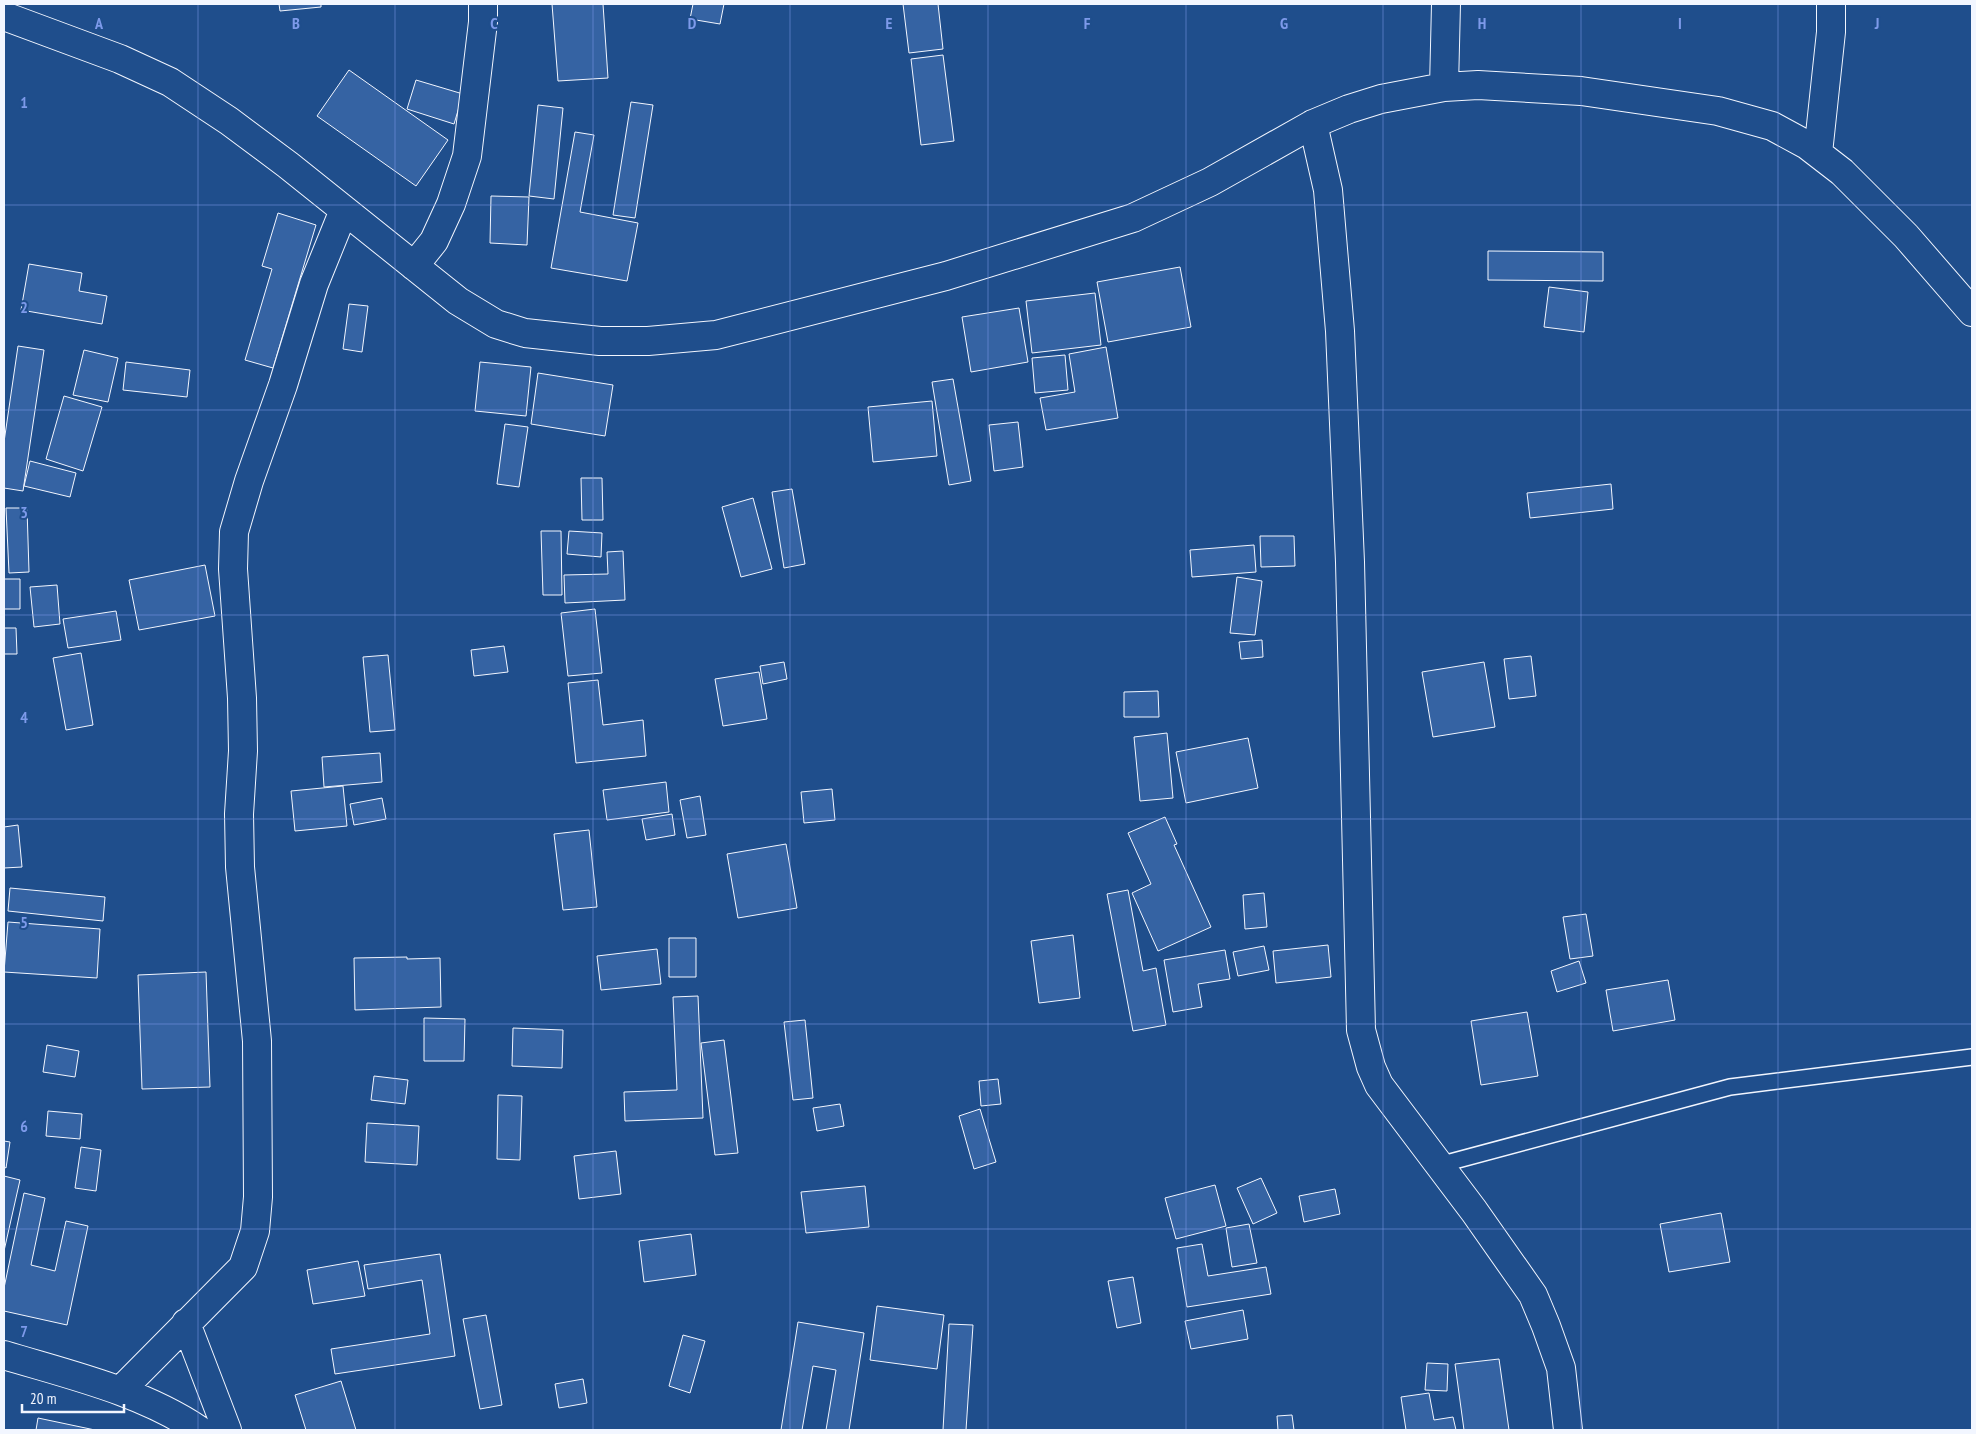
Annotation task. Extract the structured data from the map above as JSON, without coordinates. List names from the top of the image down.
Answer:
{
  "scale_bar": "20 m",
  "grid": {
    "columns": [
      "A",
      "B",
      "C",
      "D",
      "E",
      "F",
      "G",
      "H",
      "I",
      "J"
    ],
    "rows": [
      "1",
      "2",
      "3",
      "4",
      "5",
      "6",
      "7"
    ]
  }
}
